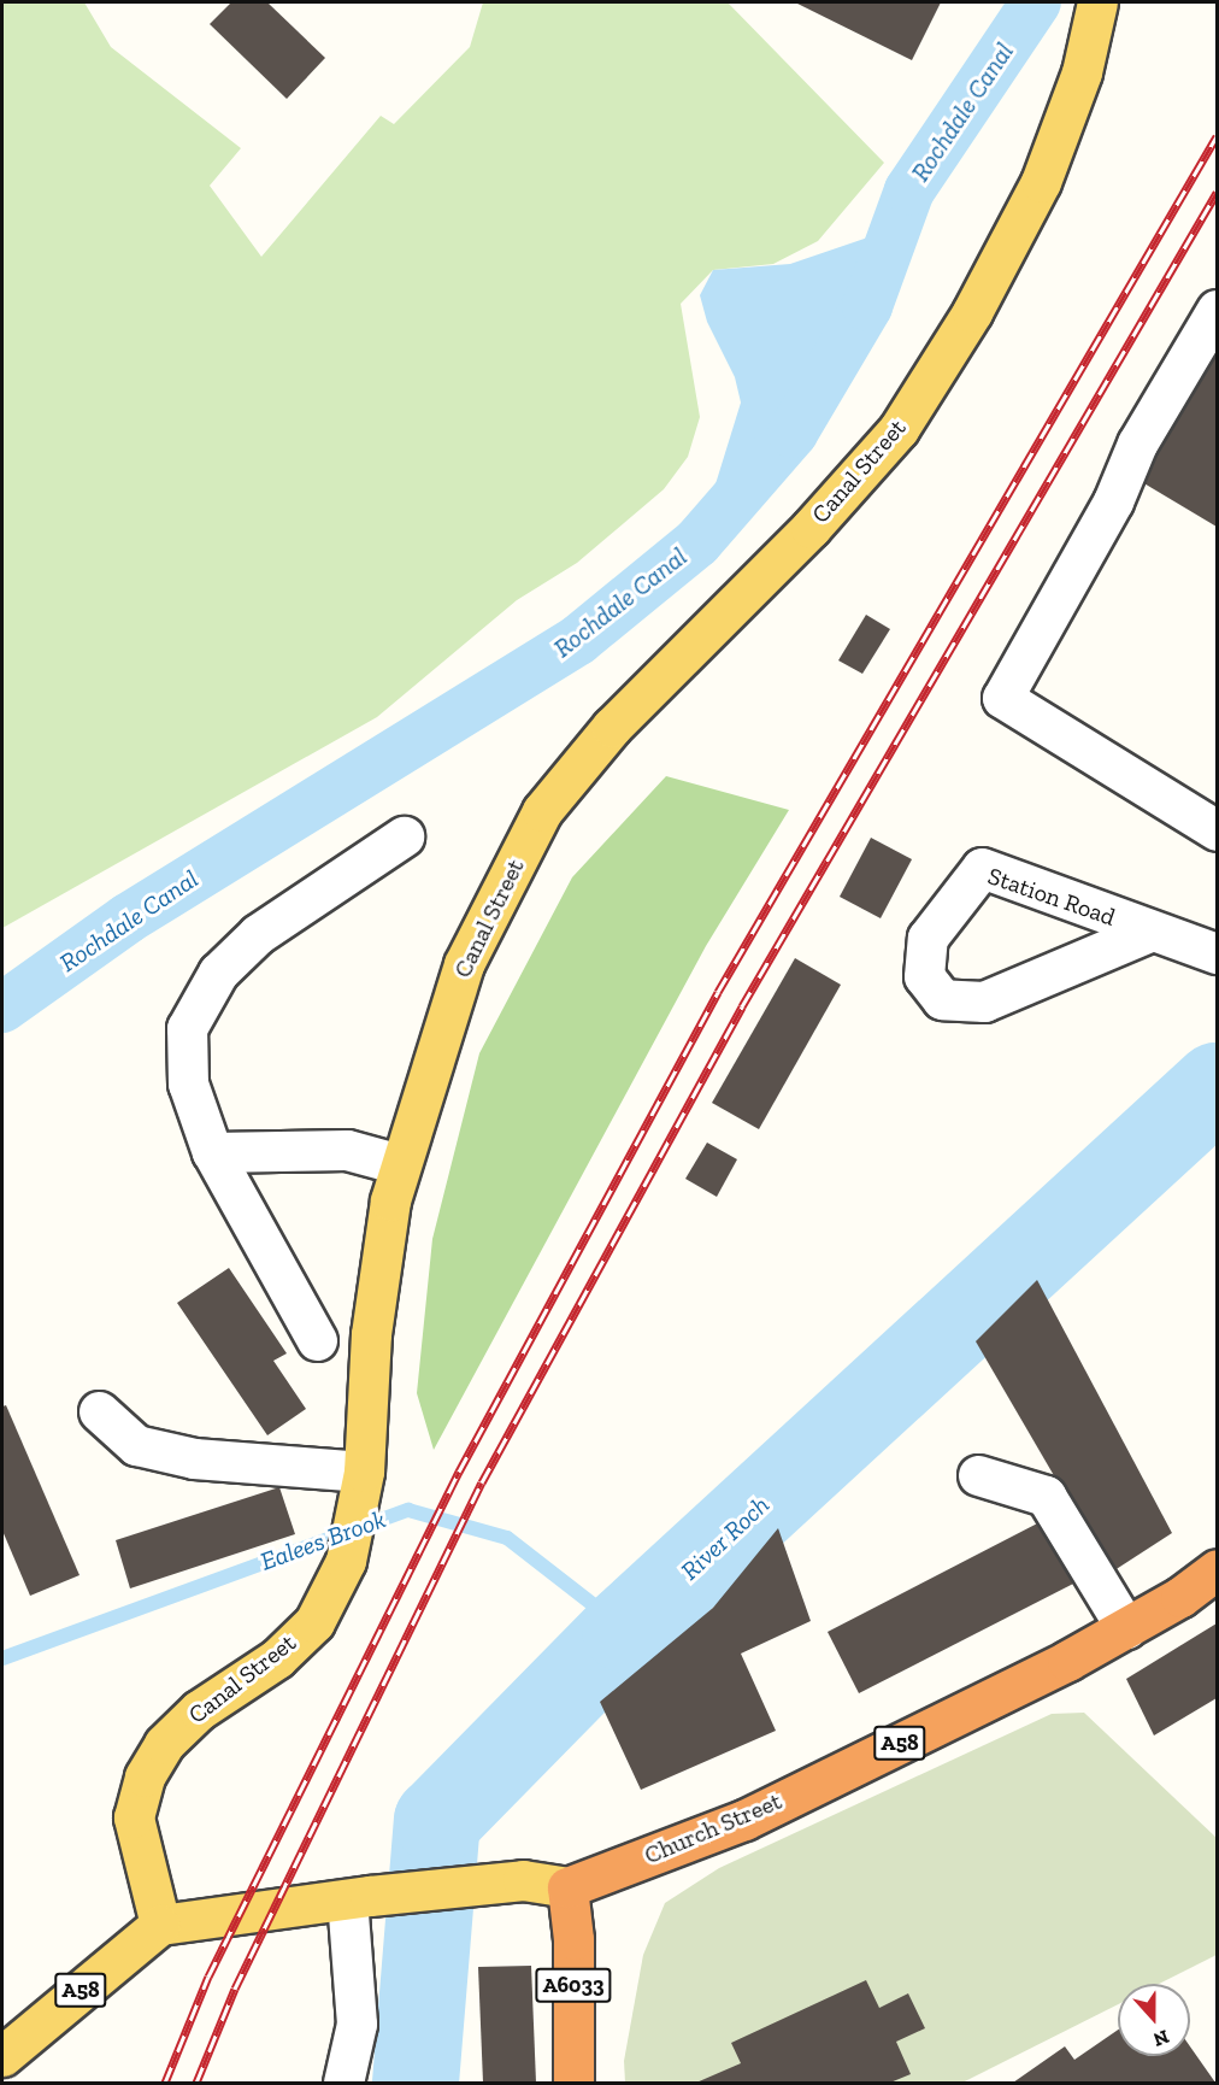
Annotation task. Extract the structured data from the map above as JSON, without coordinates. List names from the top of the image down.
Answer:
{
  "streets": {
    "highway": ["A58", "Church Street", "A6033"],
    "main road": ["Canal Street"],
    "street": ["Station Road"]
  },
  "crossings": [
    ["Canal Street", "A58"],
    ["Church Street", "A6033"]
  ],
  "water": ["Rochdale Canal", "River Roch", "Ealees Brook"],
  "north": "bottom"
}
